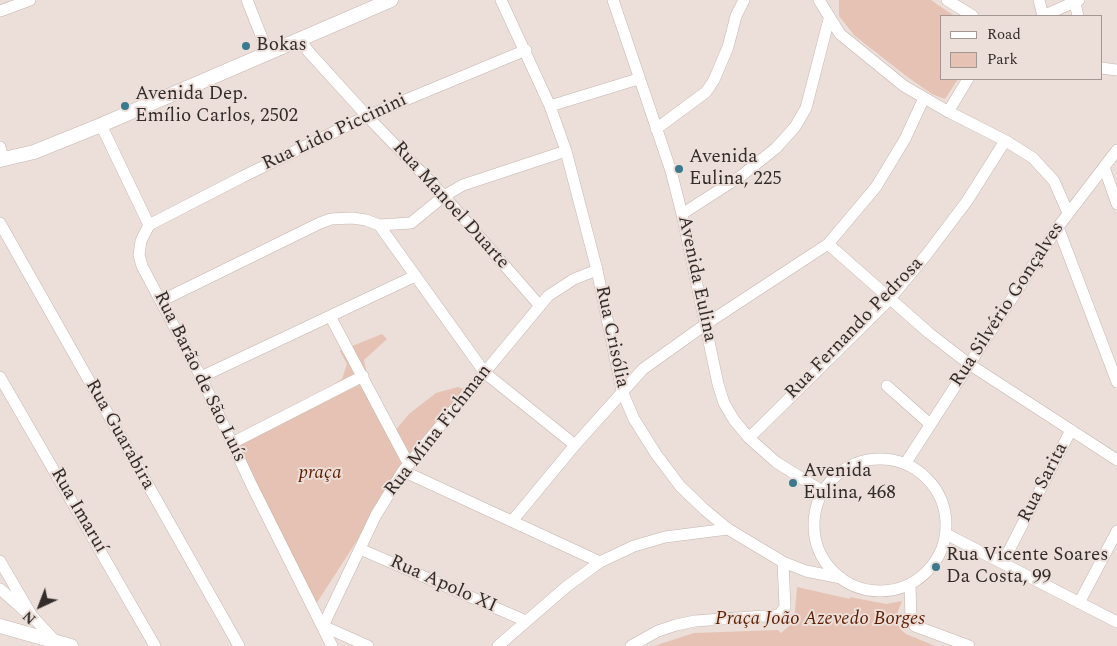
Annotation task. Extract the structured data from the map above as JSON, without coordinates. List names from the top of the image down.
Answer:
{
  "streets": {
    "street": [
      "Rua Lido Piccinini",
      "Rua Manoel Duarte",
      "Avenida Eulina",
      "Rua Silvério Gonçalves",
      "Rua Fernando Pedrosa",
      "Rua Crisólia",
      "Rua Barão de São Luís",
      "Rua Mina Fichman",
      "Rua Guarabira",
      "Rua Sarita",
      "Rua Imaruí",
      "Rua Apolo XI"
    ]
  },
  "crossings": [
    ["Rua Lido Piccinini", "Rua Manoel Duarte"],
    ["Rua Lido Piccinini", "Rua Crisólia"],
    ["Rua Lido Piccinini", "Rua Barão de São Luís"],
    ["Rua Manoel Duarte", "Rua Mina Fichman"],
    ["Avenida Eulina", "Rua Silvério Gonçalves"],
    ["Avenida Eulina", "Rua Fernando Pedrosa"],
    ["Avenida Eulina", "Rua Crisólia"],
    ["Rua Silvério Gonçalves", "Rua Crisólia"],
    ["Rua Crisólia", "Rua Mina Fichman"],
    ["Rua Barão de São Luís", "Rua Mina Fichman"],
    ["Rua Mina Fichman", "Rua Apolo XI"]
  ],
  "parks": ["praça", "Praça João Azevedo Borges"],
  "places": [
    "Bokas",
    "Avenida Dep. Emílio Carlos, 2502",
    "Avenida Eulina, 225",
    "Avenida Eulina, 468",
    "Rua Vicente Soares Da Costa, 99"
  ],
  "legend": ["Road", "Park"],
  "north": "bottom left"
}
